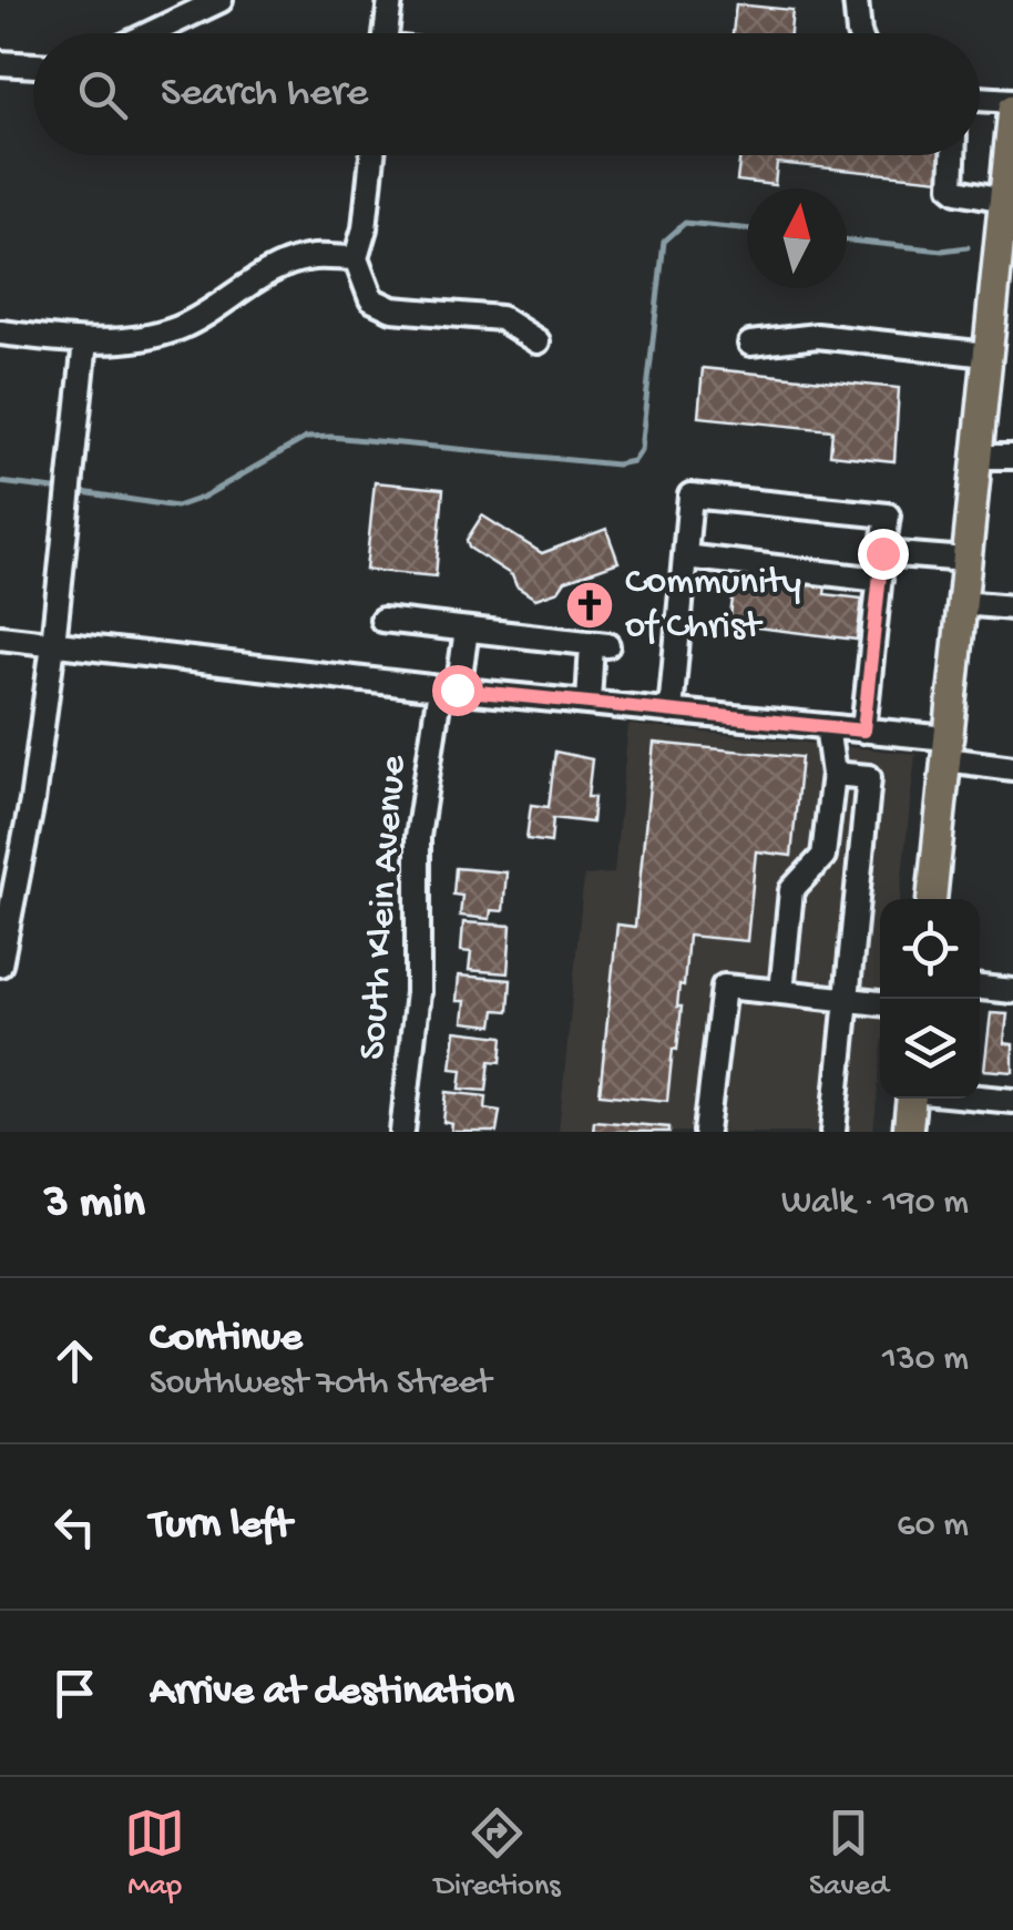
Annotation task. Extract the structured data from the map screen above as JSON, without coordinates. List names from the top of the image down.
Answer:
{
  "streets": {
    "street": ["South Klein Avenue"]
  },
  "places": {
    "church": ["Community of Christ"]
  },
  "north": "top",
  "page": {
    "search": "Search here",
    "heading": ["3 min", "Walk · 190 m"],
    "list": [
      ["Continue", "Southwest 70th Street", "130 m"],
      ["Turn left", "60 m"],
      "Arrive at destination"
    ],
    "nav": ["Map", "Directions", "Saved"]
  }
}
